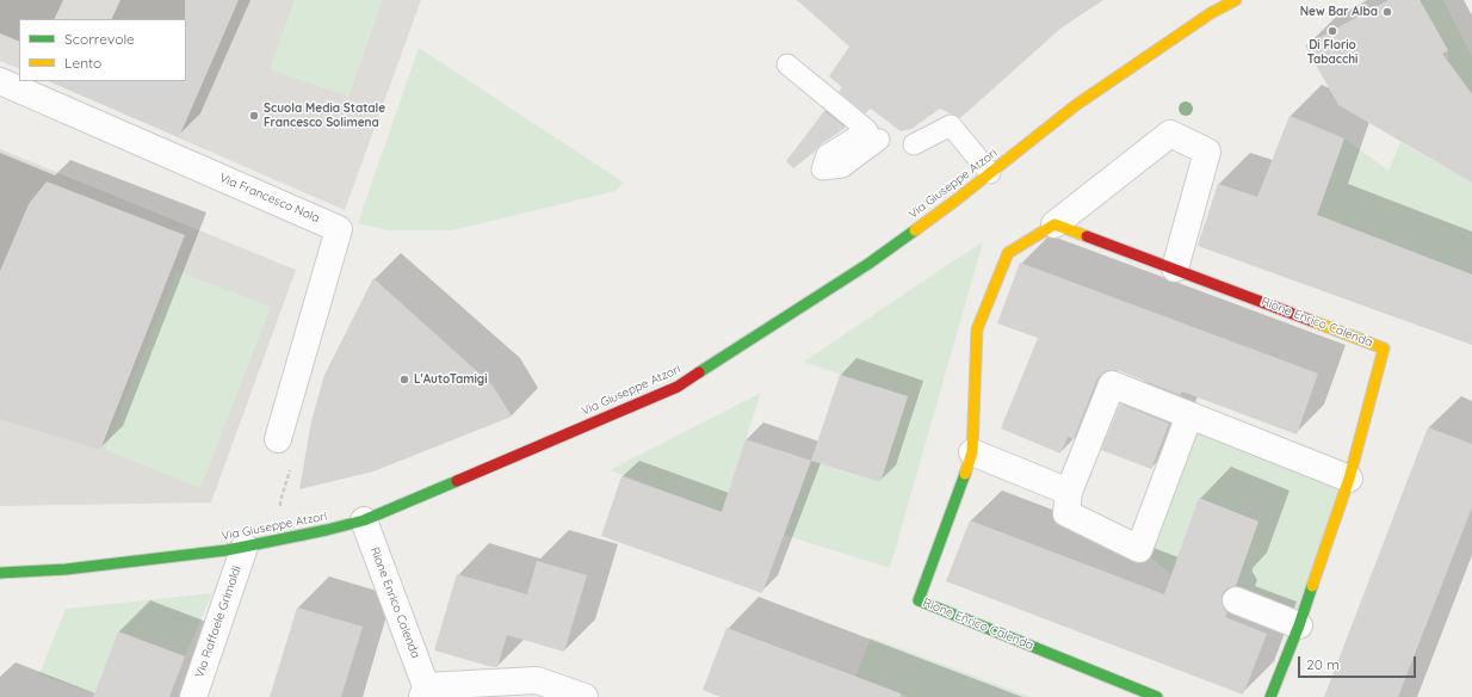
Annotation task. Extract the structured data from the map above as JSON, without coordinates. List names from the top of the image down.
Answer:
{
  "streets": {
    "street": [
      "Via Giuseppe Atzori",
      "Via Francesco Nola",
      "Rione Enrico Calenda",
      "Via Raffaele Grimaldi"
    ]
  },
  "crossings": [
    ["Via Giuseppe Atzori", "Rione Enrico Calenda"],
    ["Via Giuseppe Atzori", "Via Raffaele Grimaldi"]
  ],
  "places": [
    "New Bar Alba",
    "Di Florio Tabacchi",
    "Scuola Media Statale Francesco Solimena",
    "L'AutoTamigi"
  ],
  "legend": ["Scorrevole", "Lento"],
  "scale_bar": "20 m"
}
